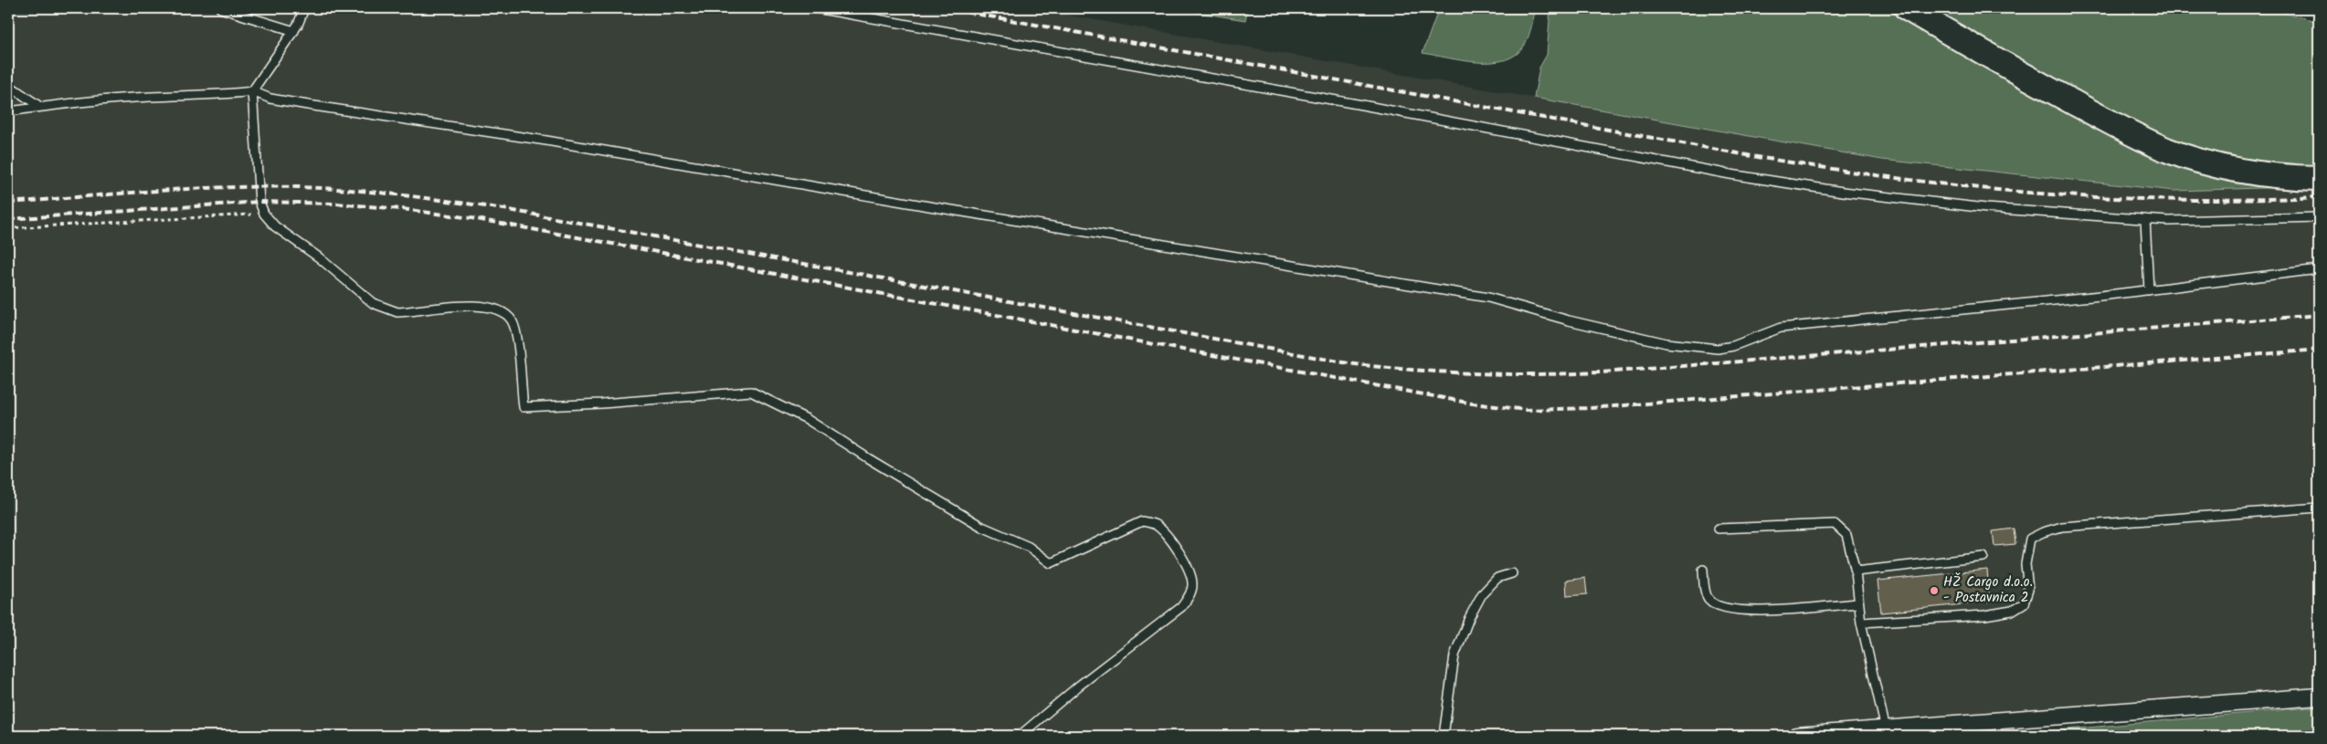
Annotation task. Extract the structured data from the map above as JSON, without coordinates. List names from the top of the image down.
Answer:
{
  "places": ["HŽ Cargo d.o.o. - Postavnica 2"]
}
